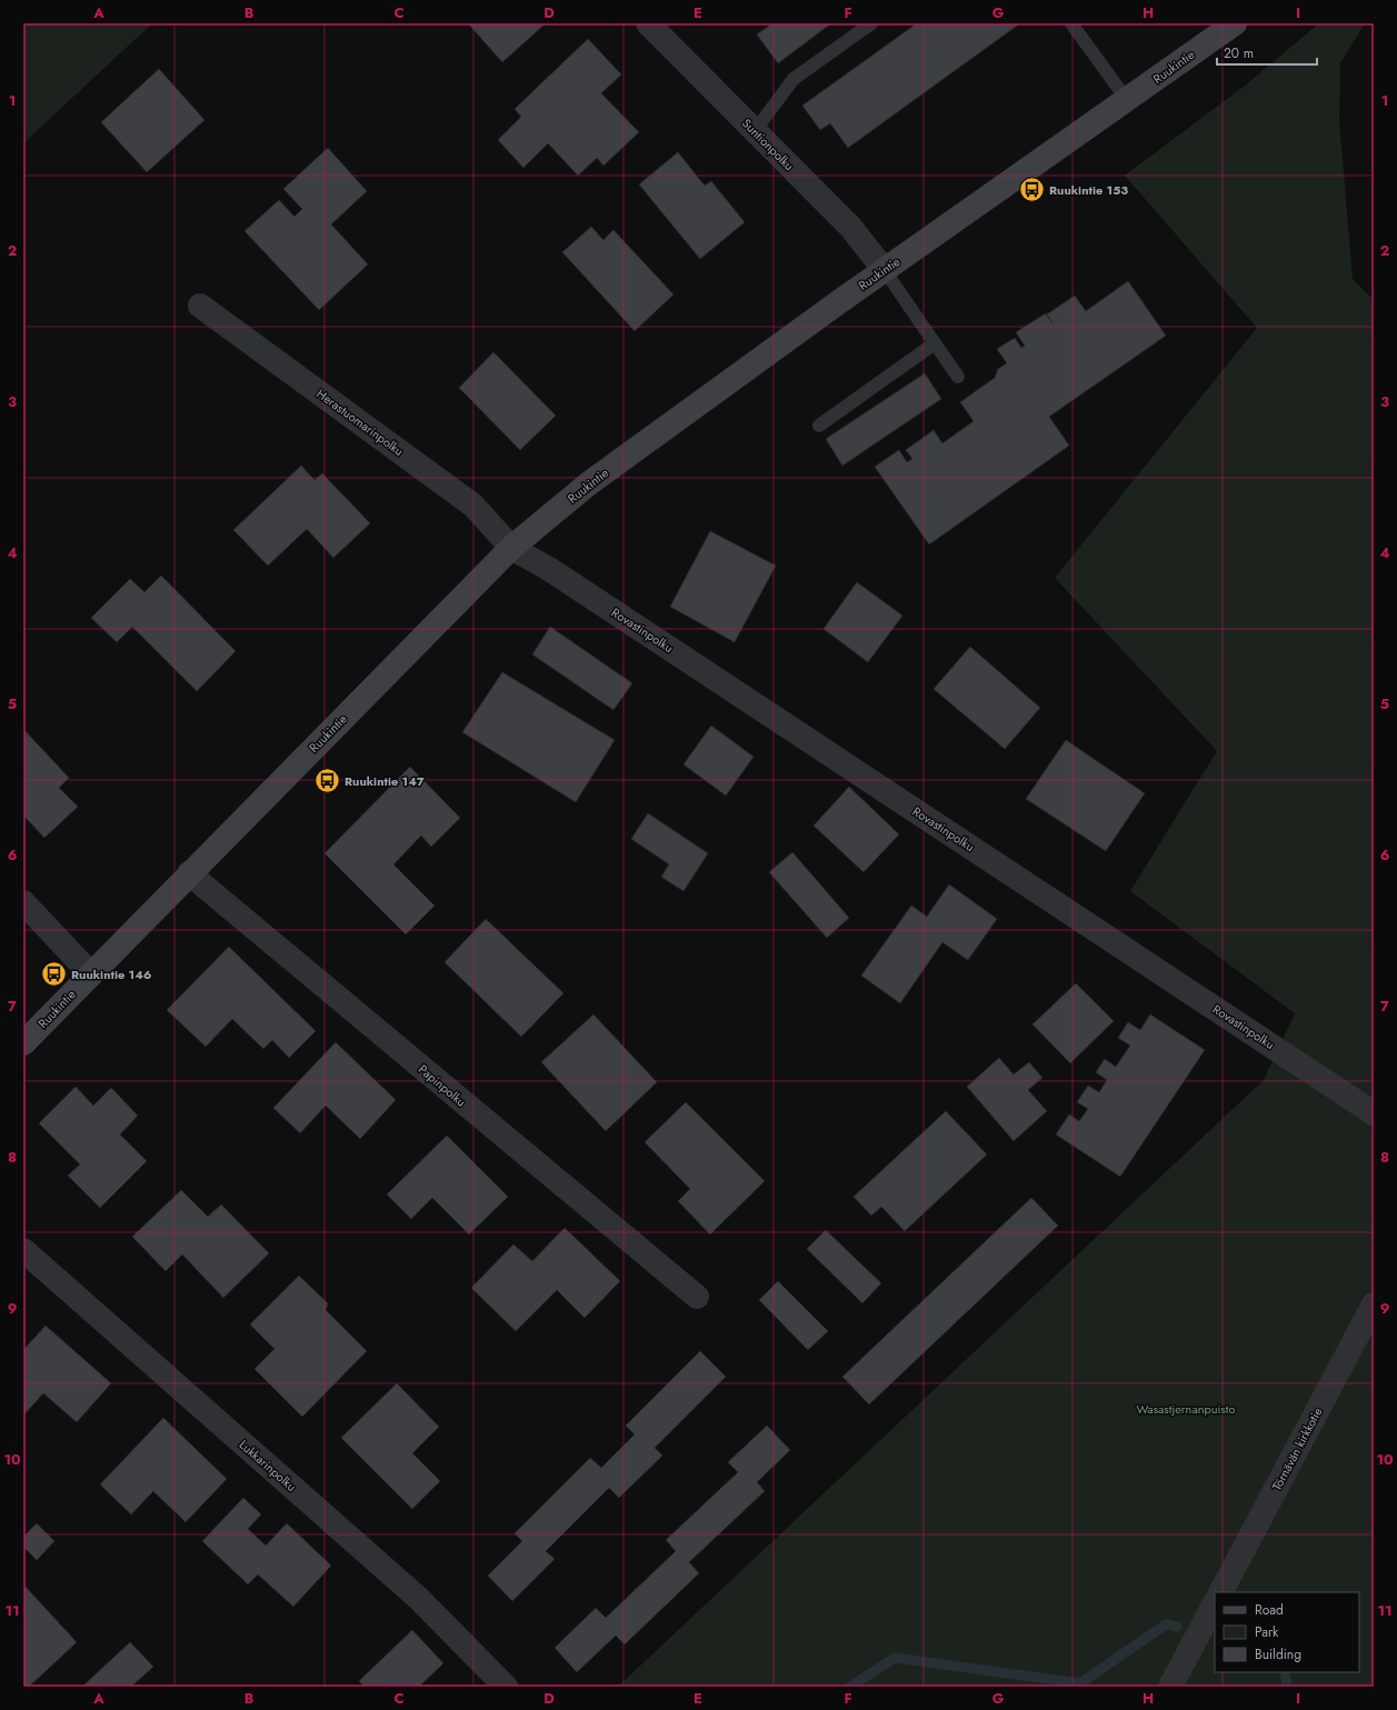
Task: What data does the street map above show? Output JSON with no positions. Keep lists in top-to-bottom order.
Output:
{
  "streets": {
    "street": [
      "Ruukintie",
      "Suntionpolku",
      "Herastuomarinpolku",
      "Rovastinpolku",
      "Papinpolku",
      "Törnävän kirkkotie",
      "Lukkarinpolku"
    ]
  },
  "crossings": [
    ["Ruukintie", "Suntionpolku"],
    ["Ruukintie", "Herastuomarinpolku"],
    ["Ruukintie", "Rovastinpolku"],
    ["Ruukintie", "Papinpolku"],
    ["Herastuomarinpolku", "Rovastinpolku"]
  ],
  "parks": ["Wasastjernanpuisto"],
  "places": {
    "bus stop": ["Ruukintie 153", "Ruukintie 147", "Ruukintie 146"]
  },
  "legend": ["Road", "Park", "Building"],
  "scale_bar": "20 m",
  "grid": {
    "columns": [
      "A",
      "B",
      "C",
      "D",
      "E",
      "F",
      "G",
      "H",
      "I"
    ],
    "rows": [
      "1",
      "2",
      "3",
      "4",
      "5",
      "6",
      "7",
      "8",
      "9",
      "10",
      "11"
    ]
  }
}
